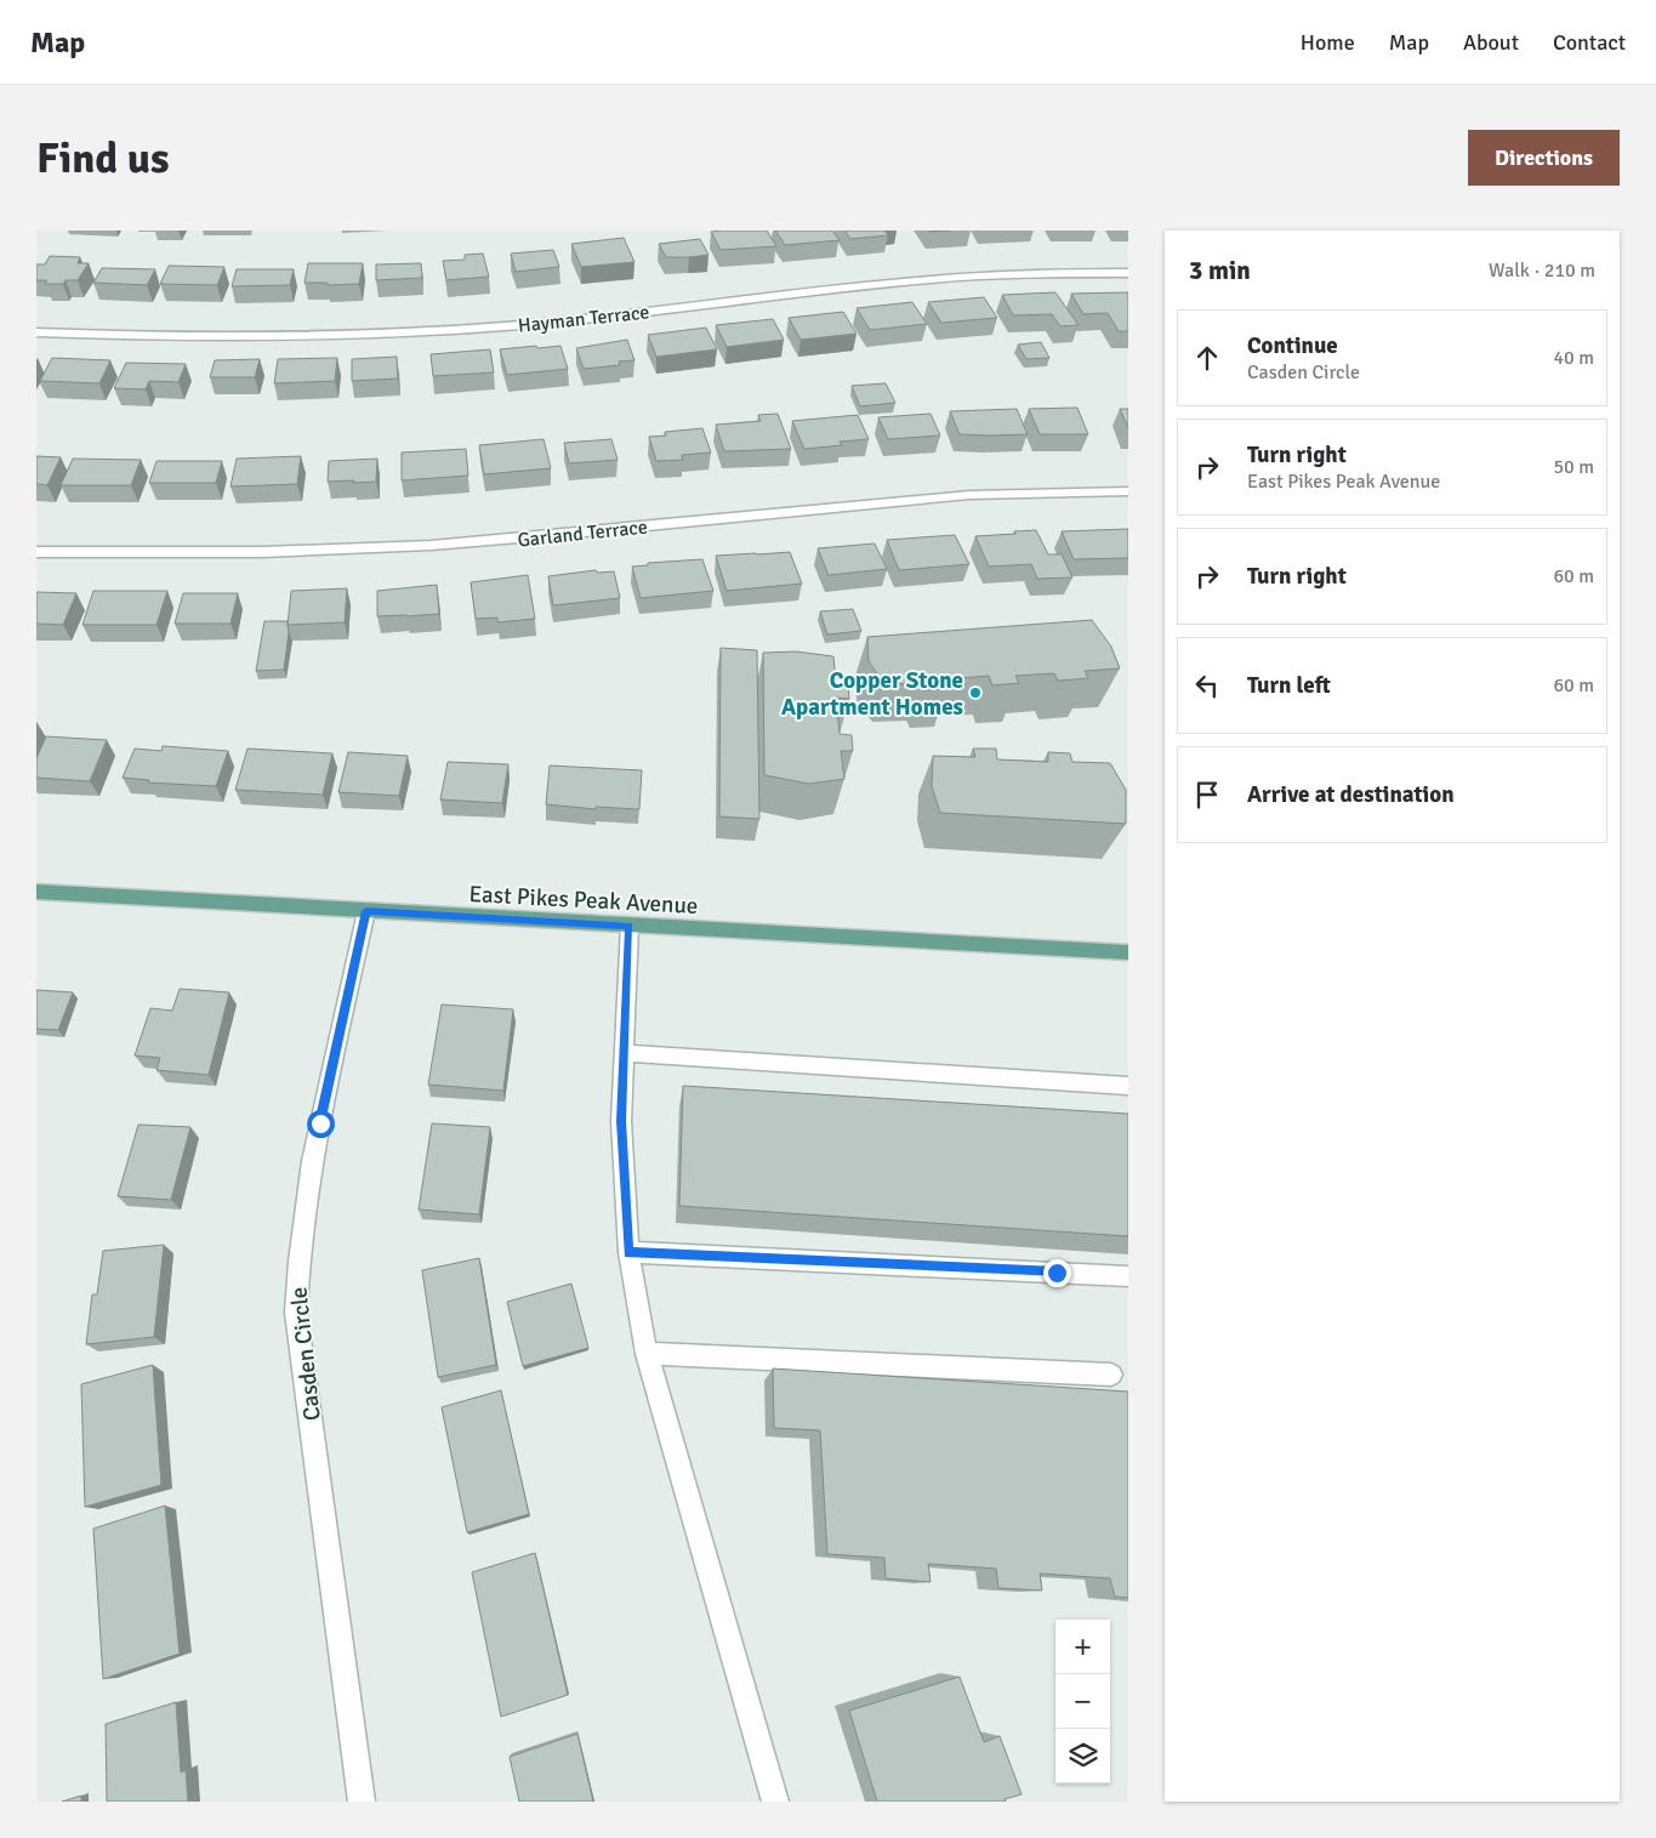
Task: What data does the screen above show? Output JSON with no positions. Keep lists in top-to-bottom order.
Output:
{
  "streets": {
    "main road": ["East Pikes Peak Avenue"],
    "street": ["Hayman Terrace", "Garland Terrace", "Casden Circle"]
  },
  "crossings": [
    ["East Pikes Peak Avenue", "Casden Circle"]
  ],
  "places": ["Copper Stone Apartment Homes"],
  "page": {
    "header": "Map",
    "nav": [
      "Home",
      "Map",
      "About",
      "Contact"
    ],
    "buttons": "Directions",
    "title": "Find us",
    "heading": ["3 min", "Walk · 210 m"],
    "list": [
      ["Continue", "Casden Circle", "40 m"],
      ["Turn right", "East Pikes Peak Avenue", "50 m"],
      ["Turn right", "60 m"],
      ["Turn left", "60 m"],
      "Arrive at destination"
    ],
    "map_buttons": ["+", "−"]
  }
}
